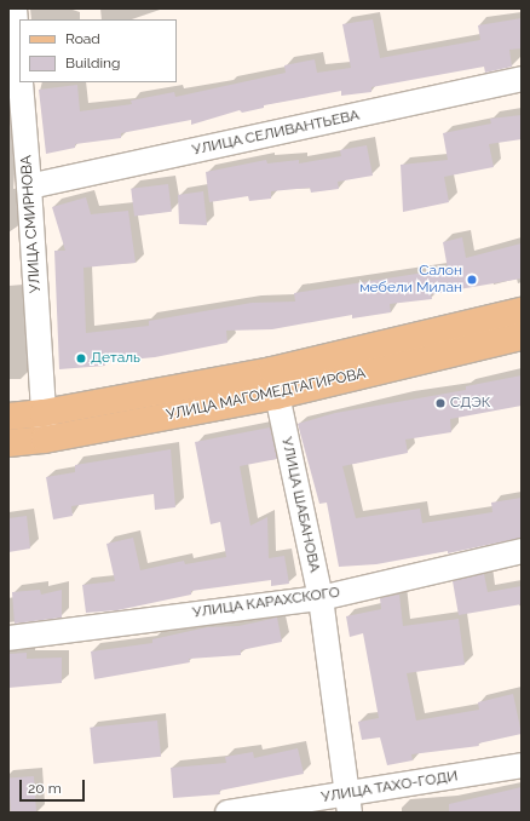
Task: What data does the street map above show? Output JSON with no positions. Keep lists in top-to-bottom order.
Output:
{
  "streets": {
    "main road": ["УЛИЦА МАГОМЕДТАГИРОВА"],
    "street": [
      "УЛИЦА СЕЛИВАНТЬЕВА",
      "УЛИЦА СМИРНОВА",
      "УЛИЦА ШАБАНОВА",
      "УЛИЦА КАРАХСКОГО",
      "УЛИЦА ТАХО-ГОДИ"
    ]
  },
  "crossings": [
    ["УЛИЦА СЕЛИВАНТЬЕВА", "УЛИЦА СМИРНОВА"],
    ["УЛИЦА СМИРНОВА", "УЛИЦА МАГОМЕДТАГИРОВА"],
    ["УЛИЦА МАГОМЕДТАГИРОВА", "УЛИЦА ШАБАНОВА"],
    ["УЛИЦА ШАБАНОВА", "УЛИЦА КАРАХСКОГО"],
    ["УЛИЦА ШАБАНОВА", "УЛИЦА ТАХО-ГОДИ"]
  ],
  "places": ["Салон мебели Милан", "Деталь", "СДЭК"],
  "legend": ["Road", "Building"],
  "scale_bar": "20 m"
}
